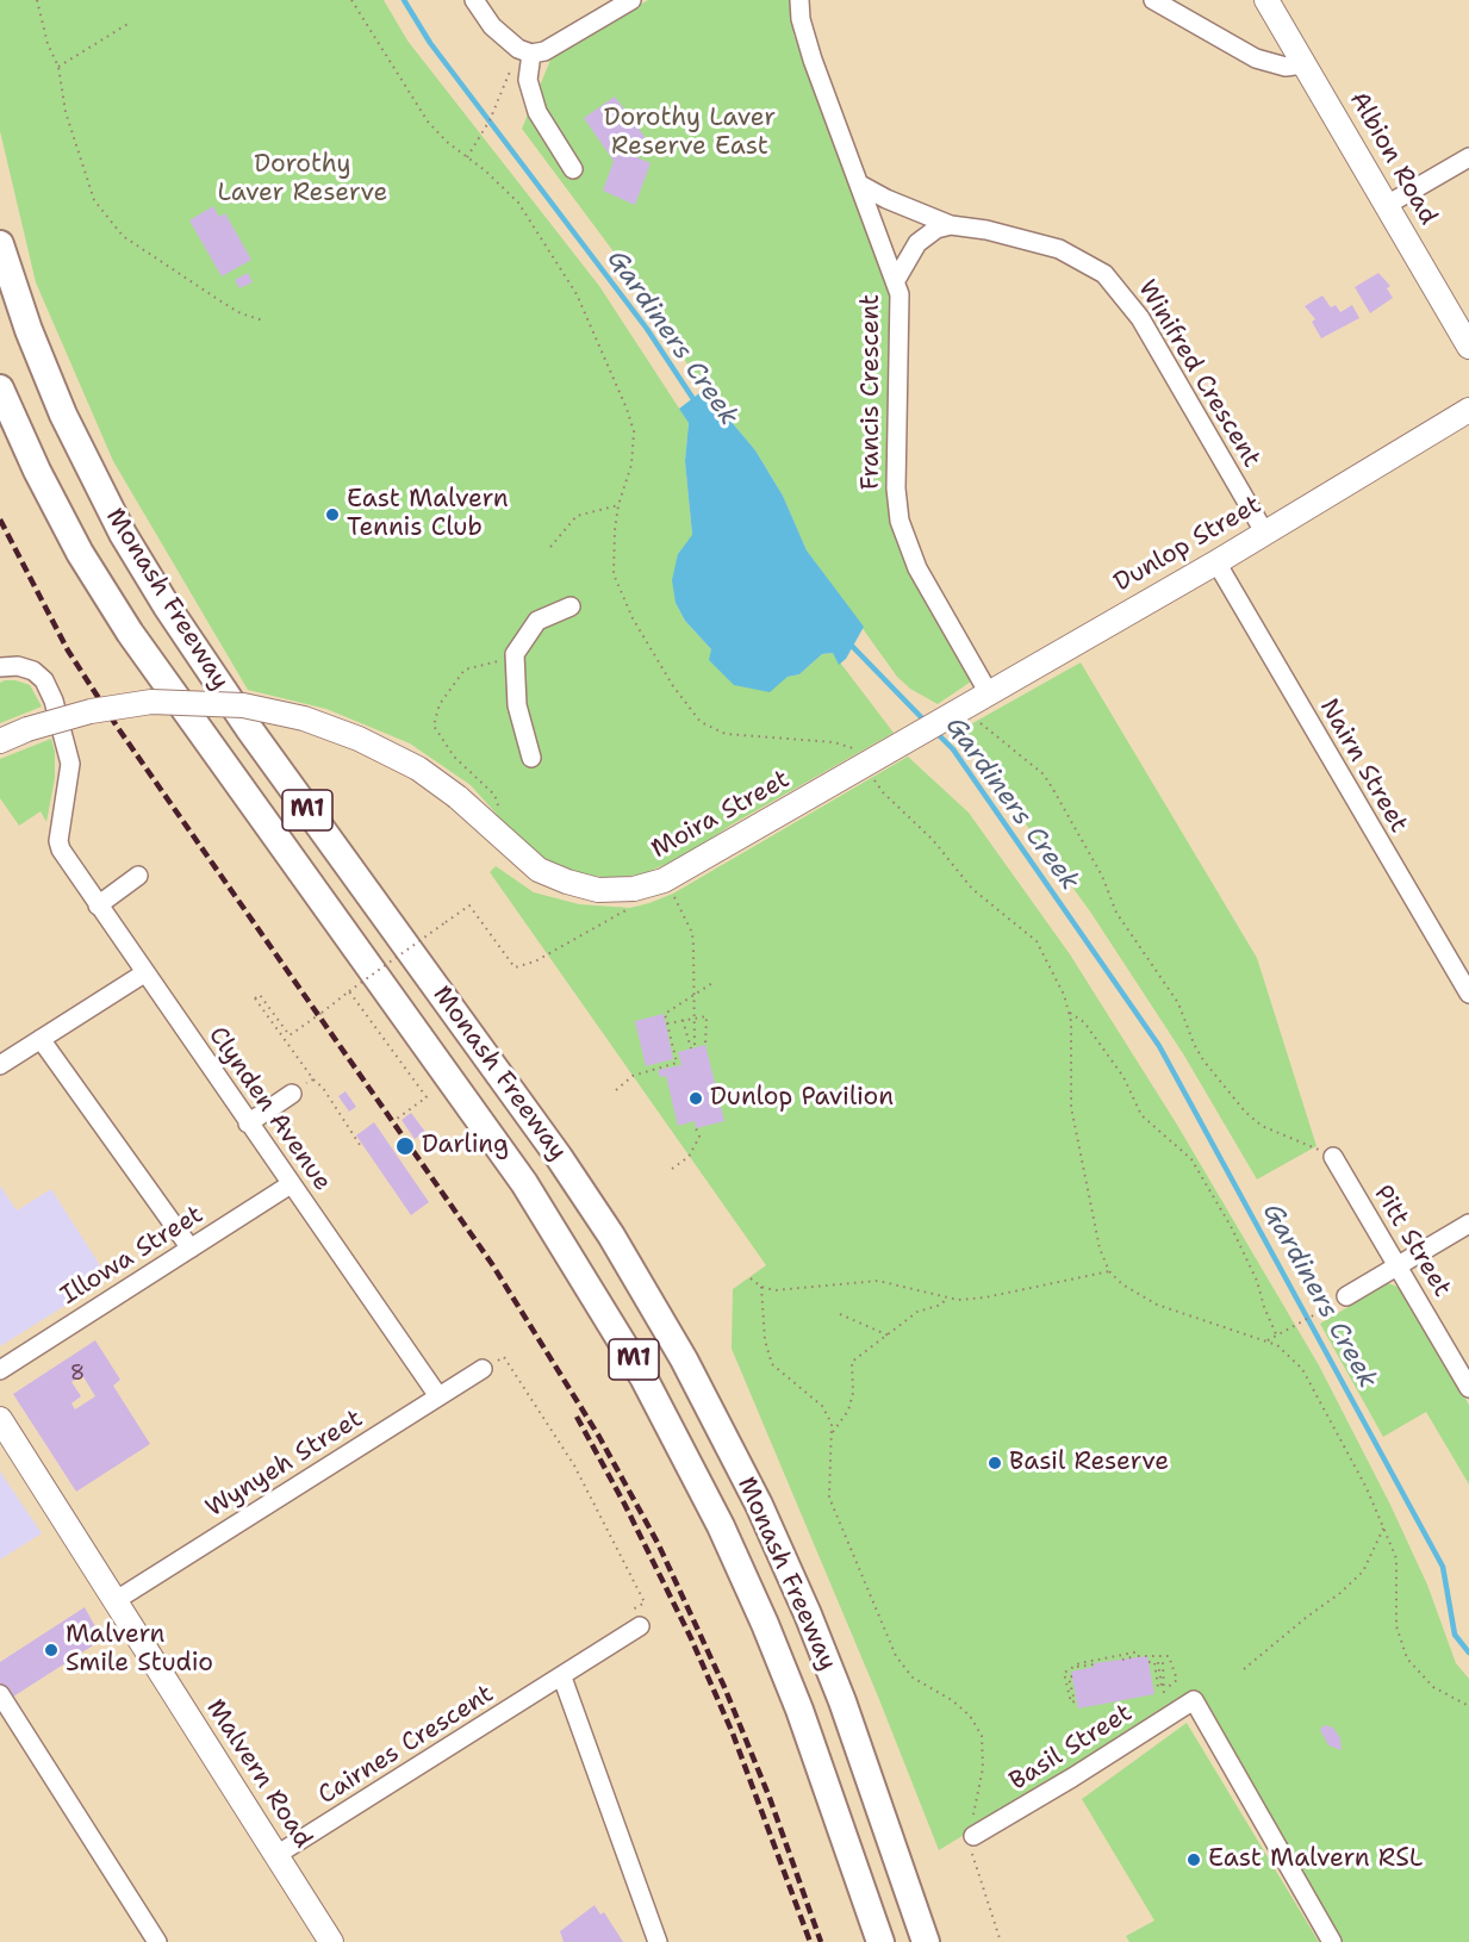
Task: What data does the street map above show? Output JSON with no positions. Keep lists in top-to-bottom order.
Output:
{
  "streets": {
    "highway": ["Monash Freeway", "M1"],
    "main road": [
      "Albion Road",
      "Dunlop Street",
      "Moira Street",
      "Malvern Road"
    ],
    "street": [
      "Winifred Crescent",
      "Francis Crescent",
      "Nairn Street",
      "Clynden Avenue",
      "Pitt Street",
      "Illowa Street",
      "Wynyeh Street",
      "Cairnes Crescent",
      "Basil Street"
    ]
  },
  "crossings": [
    ["Winifred Crescent", "Francis Crescent"],
    ["Winifred Crescent", "Dunlop Street"],
    ["Francis Crescent", "Dunlop Street"],
    ["Dunlop Street", "Nairn Street"],
    ["Dunlop Street", "Moira Street"],
    ["Clynden Avenue", "Illowa Street"],
    ["Clynden Avenue", "Wynyeh Street"],
    ["Wynyeh Street", "Malvern Road"],
    ["Cairnes Crescent", "Malvern Road"]
  ],
  "water": ["Gardiners Creek"],
  "parks": ["Dorothy Laver Reserve East", "Dorothy Laver Reserve"],
  "places": [
    "East Malvern Tennis Club",
    "Dunlop Pavilion",
    "Darling",
    "Basil Reserve",
    "Malvern Smile Studio",
    "East Malvern RSL"
  ],
  "house_numbers": ["8"]
}
